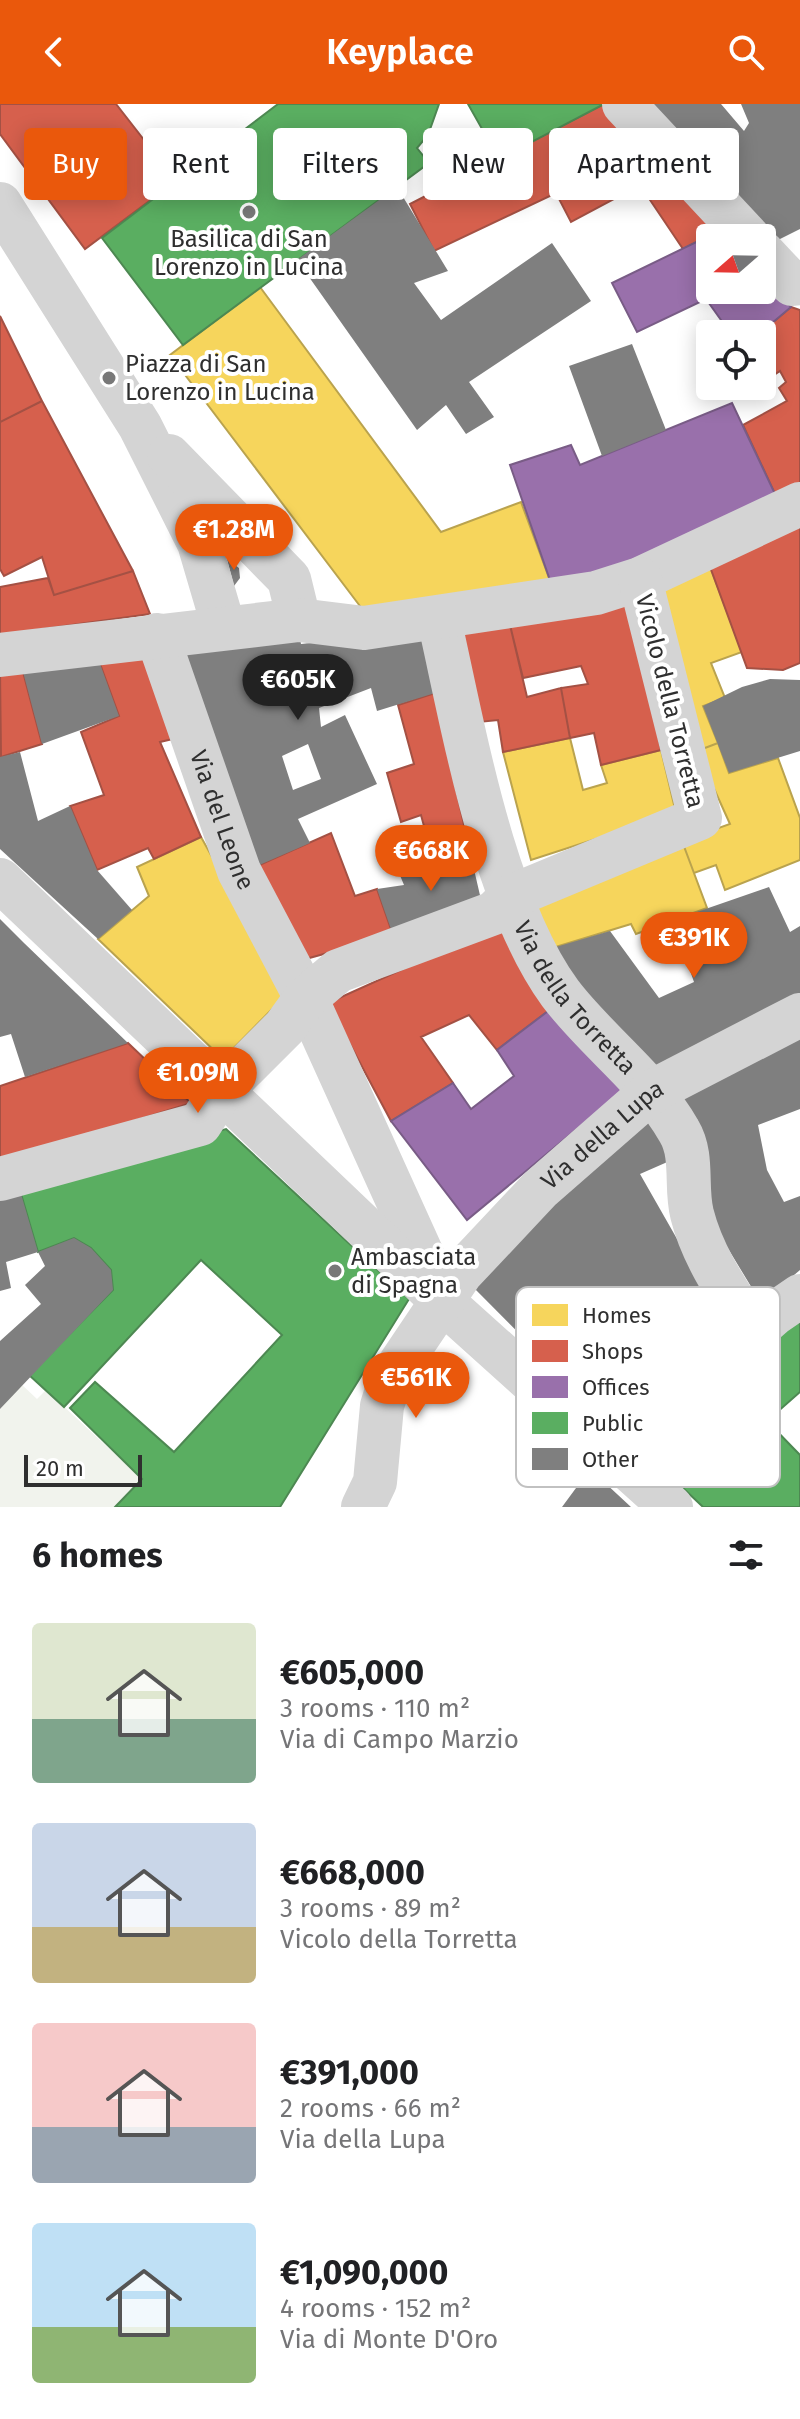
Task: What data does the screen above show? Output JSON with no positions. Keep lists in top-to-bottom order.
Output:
{
  "streets": {
    "street": [
      "Vicolo della Torretta",
      "Via del Leone",
      "Via della Torretta",
      "Via della Lupa"
    ]
  },
  "crossings": [
    ["Vicolo della Torretta", "Via del Leone"],
    ["Vicolo della Torretta", "Via della Torretta"],
    ["Via del Leone", "Via della Lupa"],
    ["Via della Torretta", "Via della Lupa"]
  ],
  "places": ["Basilica di San Lorenzo in Lucina", "Piazza di San Lorenzo in Lucina", "Ambasciata di Spagna"],
  "legend": [
    "Homes",
    "Shops",
    "Offices",
    "Public",
    "Other"
  ],
  "scale_bar": "20 m",
  "north": "left",
  "page": {
    "header": "Keyplace",
    "chip": [
      "Buy",
      "Rent",
      "Filters",
      "New",
      "Apartment"
    ],
    "price": [
      "€1.28M",
      "€605K",
      "€668K",
      "€391K",
      "€1.09M",
      "€561K"
    ],
    "scale": "20 m",
    "heading": "6 homes",
    "list": [
      {
        "name": "€605,000",
        "note": "3 rooms · 110 m² · Via di Campo Marzio"
      },
      {
        "name": "€668,000",
        "note": "3 rooms · 89 m² · Vicolo della Torretta"
      },
      {
        "name": "€391,000",
        "note": "2 rooms · 66 m² · Via della Lupa"
      },
      {
        "name": "€1,090,000",
        "note": "4 rooms · 152 m² · Via di Monte D'Oro"
      }
    ]
  }
}
